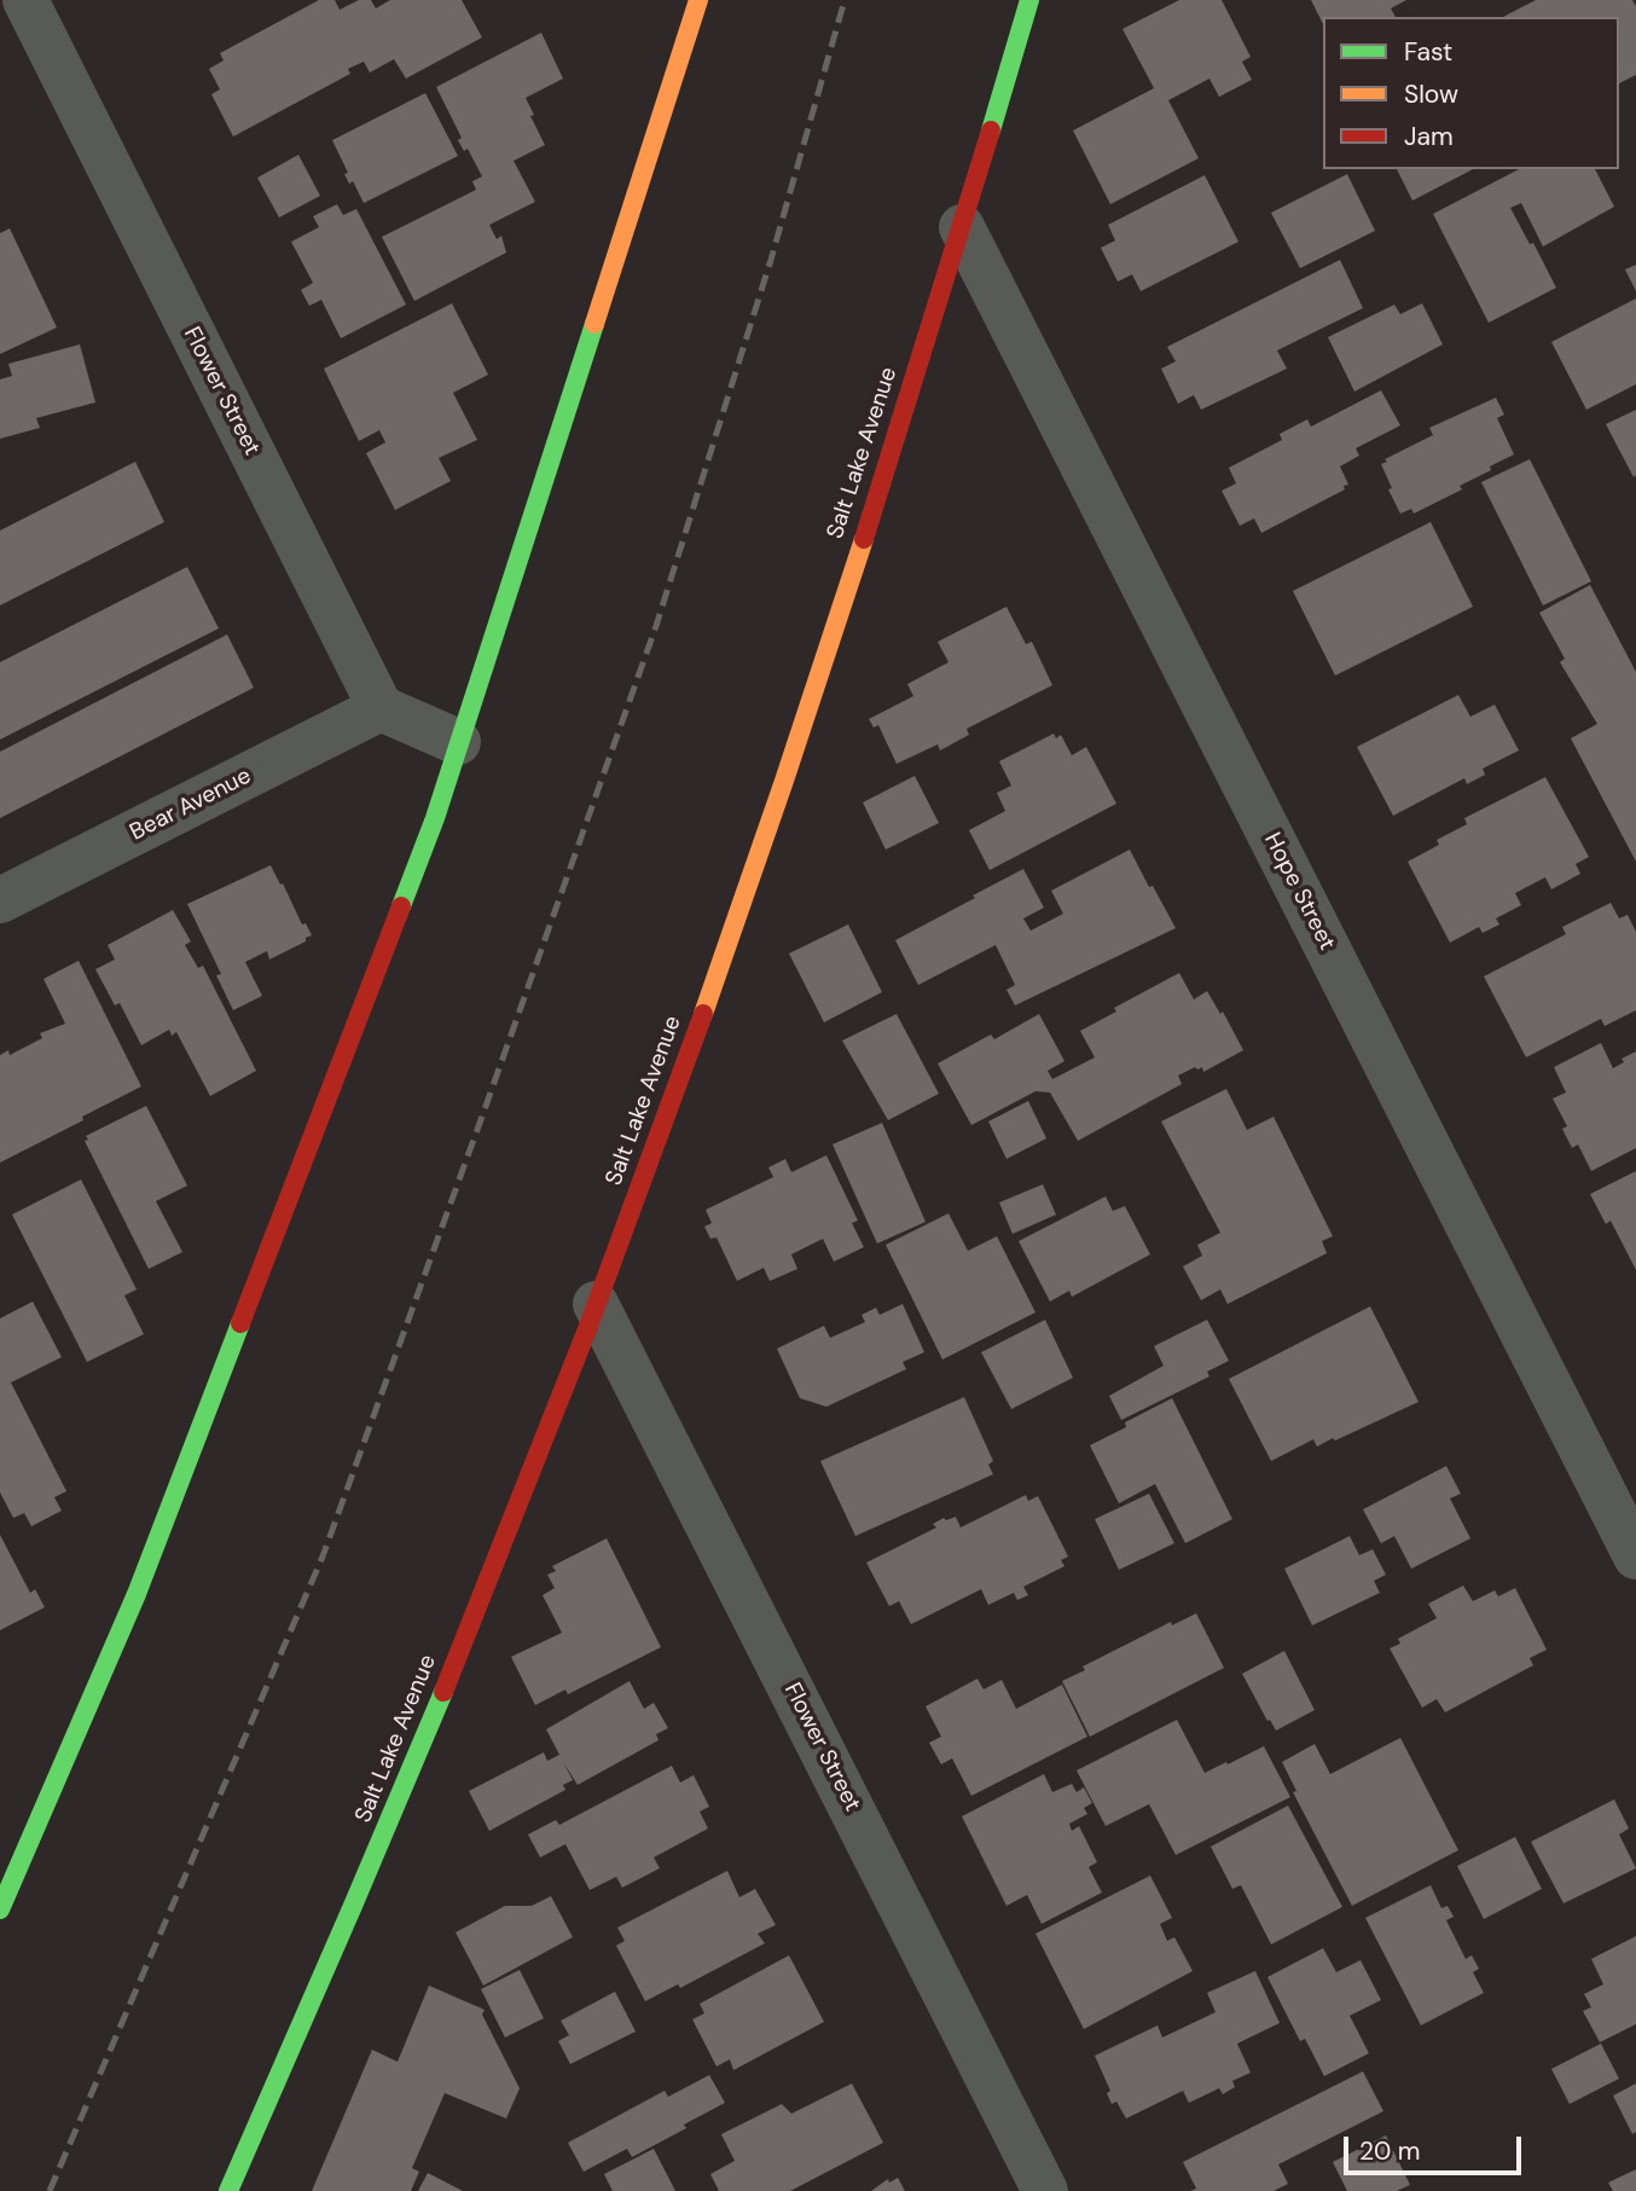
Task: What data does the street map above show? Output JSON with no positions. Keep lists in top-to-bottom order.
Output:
{
  "streets": {
    "street": [
      "Flower Street",
      "Salt Lake Avenue",
      "Bear Avenue",
      "Hope Street"
    ]
  },
  "crossings": [
    ["Flower Street", "Salt Lake Avenue"],
    ["Flower Street", "Bear Avenue"],
    ["Salt Lake Avenue", "Hope Street"]
  ],
  "legend": ["Fast", "Slow", "Jam"],
  "scale_bar": "20 m"
}
